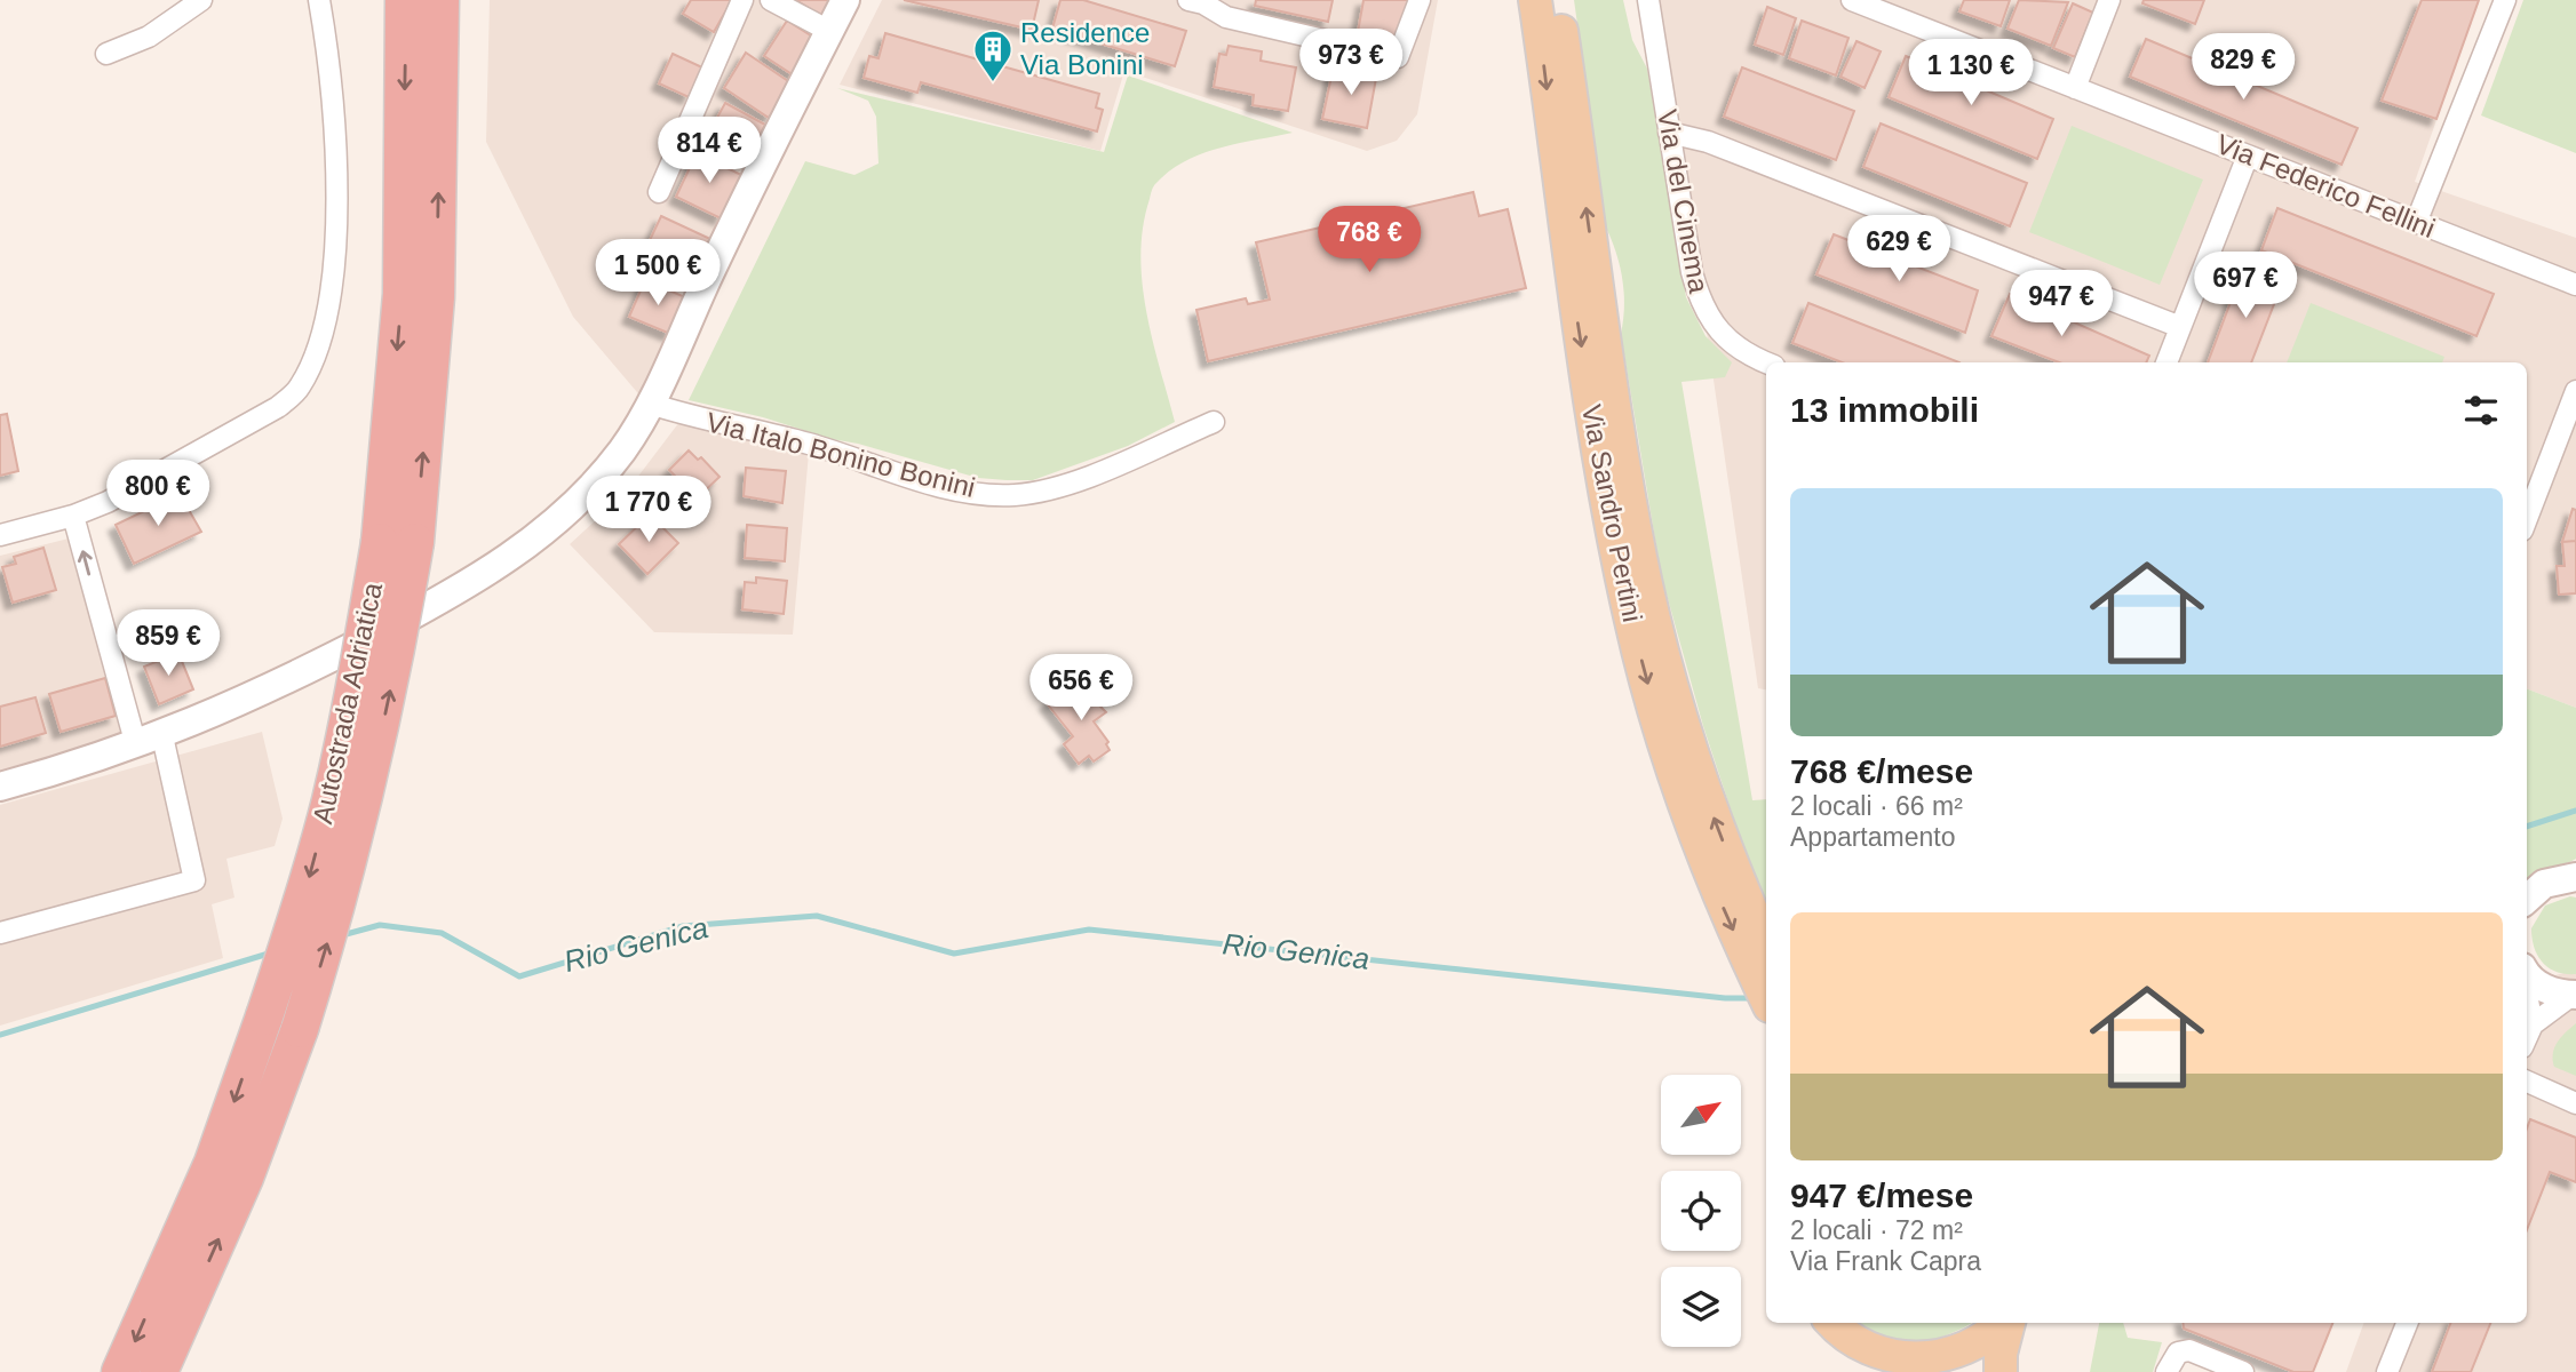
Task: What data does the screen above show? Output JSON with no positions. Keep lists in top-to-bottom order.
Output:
{
  "streets": {
    "highway": ["Autostrada Adriatica"],
    "main road": ["Via Sandro Pertini"],
    "street": ["Via Federico Fellini", "Via del Cinema", "Via Italo Bonino Bonini"]
  },
  "water": ["Rio Genica"],
  "places": {
    "building": ["Residence Via Bonini"]
  },
  "north": "top right",
  "page": {
    "price": [
      "973 €",
      "829 €",
      "1 130 €",
      "814 €",
      "768 €",
      "629 €",
      "1 500 €",
      "697 €",
      "947 €",
      "800 €",
      "1 770 €",
      "859 €",
      "656 €"
    ],
    "heading": "13 immobili",
    "list": [
      {
        "name": "768 €/mese",
        "note": "2 locali · 66 m² · Appartamento"
      },
      {
        "name": "947 €/mese",
        "note": "2 locali · 72 m² · Via Frank Capra"
      }
    ]
  }
}
